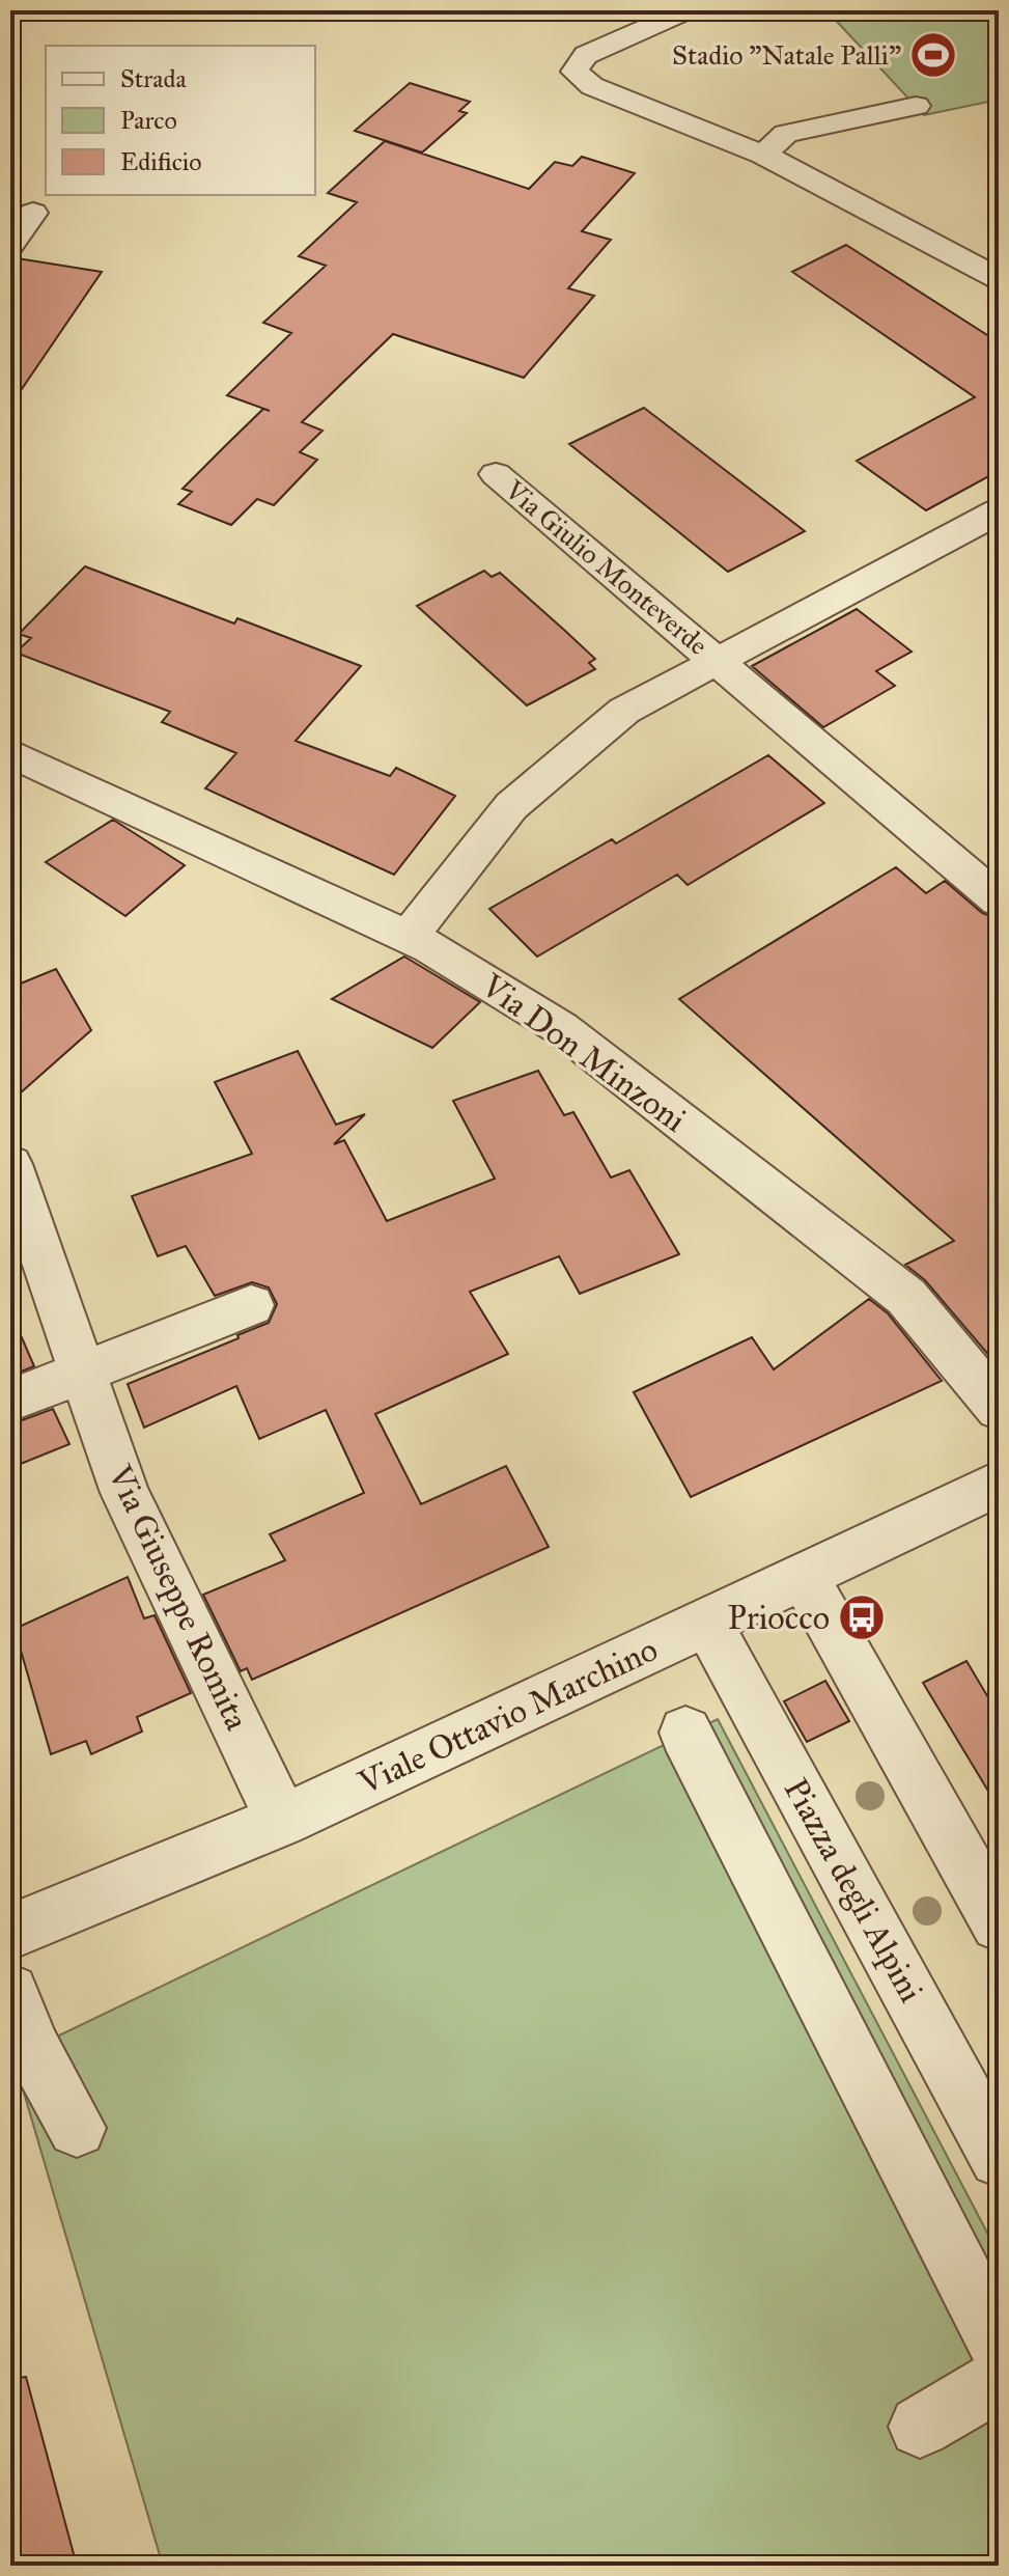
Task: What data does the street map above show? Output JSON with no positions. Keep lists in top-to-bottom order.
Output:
{
  "streets": {
    "street": [
      "Via Giulio Monteverde",
      "Via Don Minzoni",
      "Via Giuseppe Romita",
      "Viale Ottavio Marchino",
      "Piazza degli Alpini"
    ]
  },
  "crossings": [
    ["Via Giulio Monteverde", "Via Don Minzoni"],
    ["Via Giuseppe Romita", "Viale Ottavio Marchino"],
    ["Viale Ottavio Marchino", "Piazza degli Alpini"]
  ],
  "places": {
    "sports": ["Stadio \"Natale Palli\""],
    "bus stop": ["Priocco"]
  },
  "legend": ["Strada", "Parco", "Edificio"]
}
